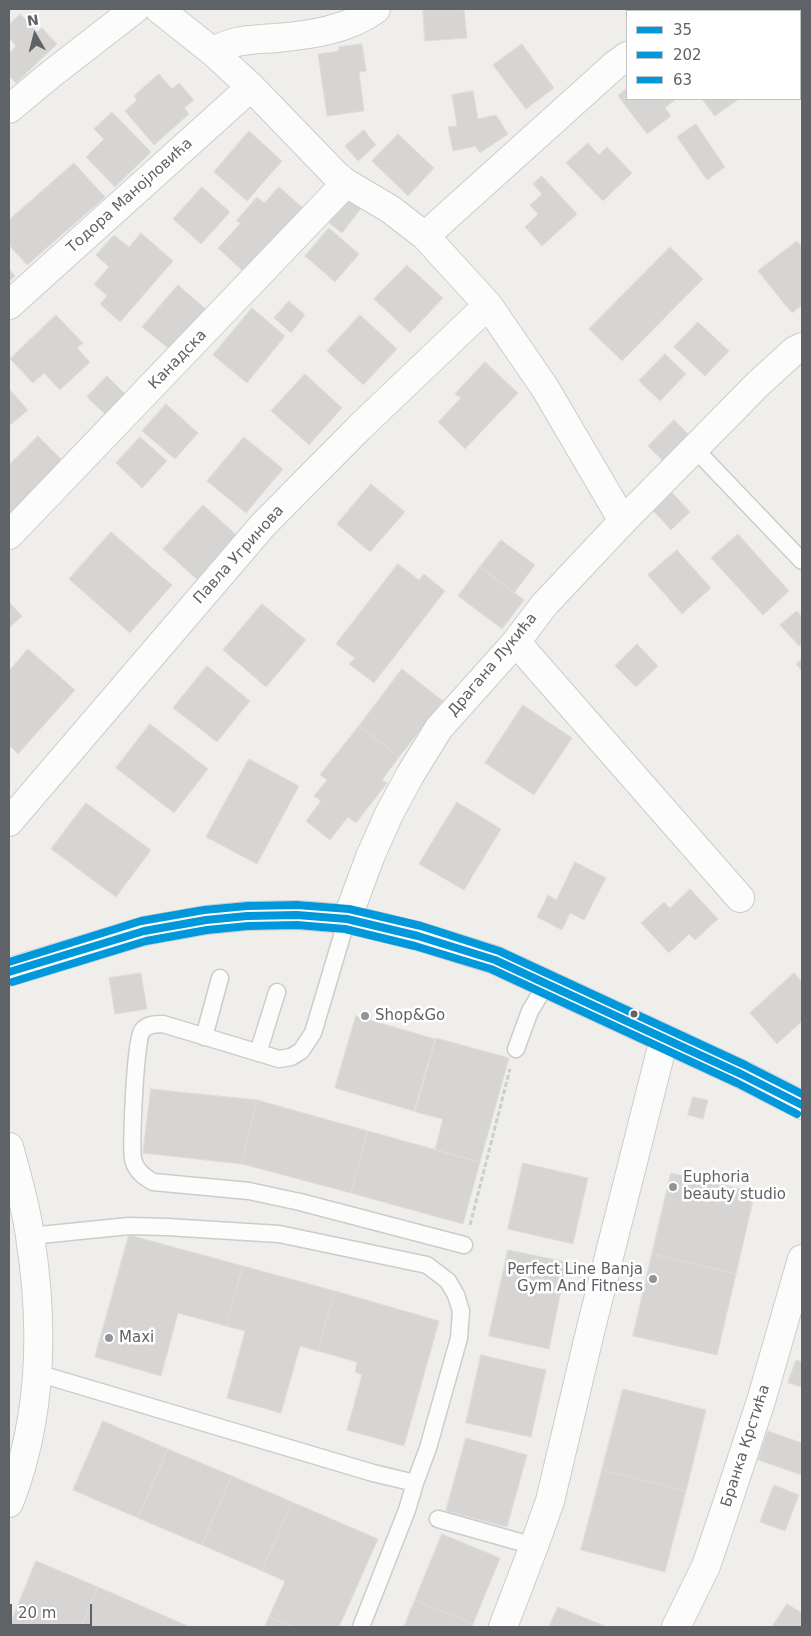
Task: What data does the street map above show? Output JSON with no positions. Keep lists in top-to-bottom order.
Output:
{
  "streets": {
    "street": [
      "Тодора Манојловића",
      "Канадска",
      "Павла Угринова",
      "Драгана Лукића",
      "Бранка Крстића"
    ]
  },
  "places": [
    "Shop&Go",
    "Euphoria beauty studio",
    "Perfect Line Banja Gym And Fitness",
    "Maxi"
  ],
  "lines": ["transit line 63", "transit line 35", "transit line 202"],
  "legend": ["35", "202", "63"],
  "scale_bar": "20 m",
  "north": "top"
}
